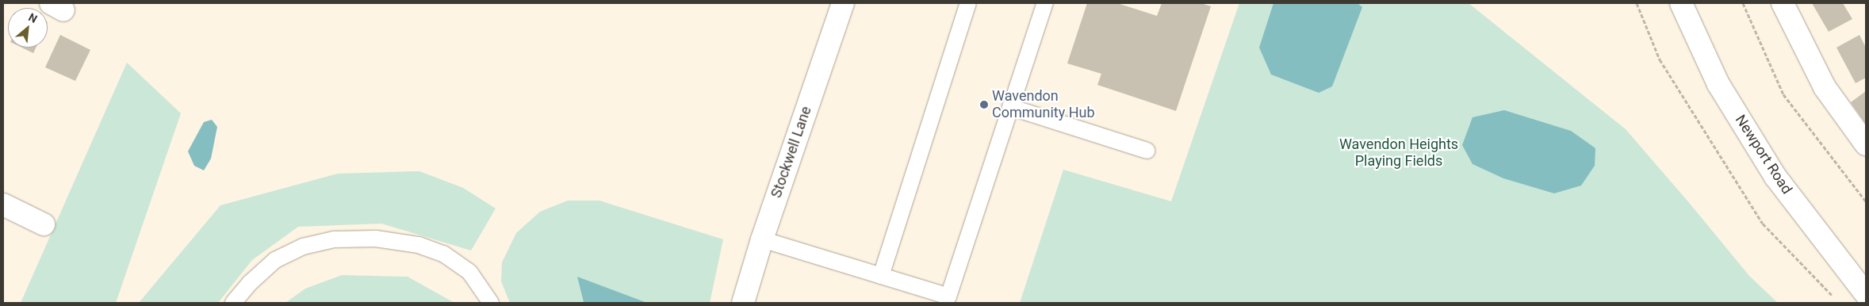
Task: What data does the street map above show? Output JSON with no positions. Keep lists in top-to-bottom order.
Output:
{
  "streets": {
    "street": ["Stockwell Lane", "Newport Road"]
  },
  "parks": ["Wavendon Heights Playing Fields"],
  "places": ["Wavendon Community Hub"],
  "north": "top right"
}
